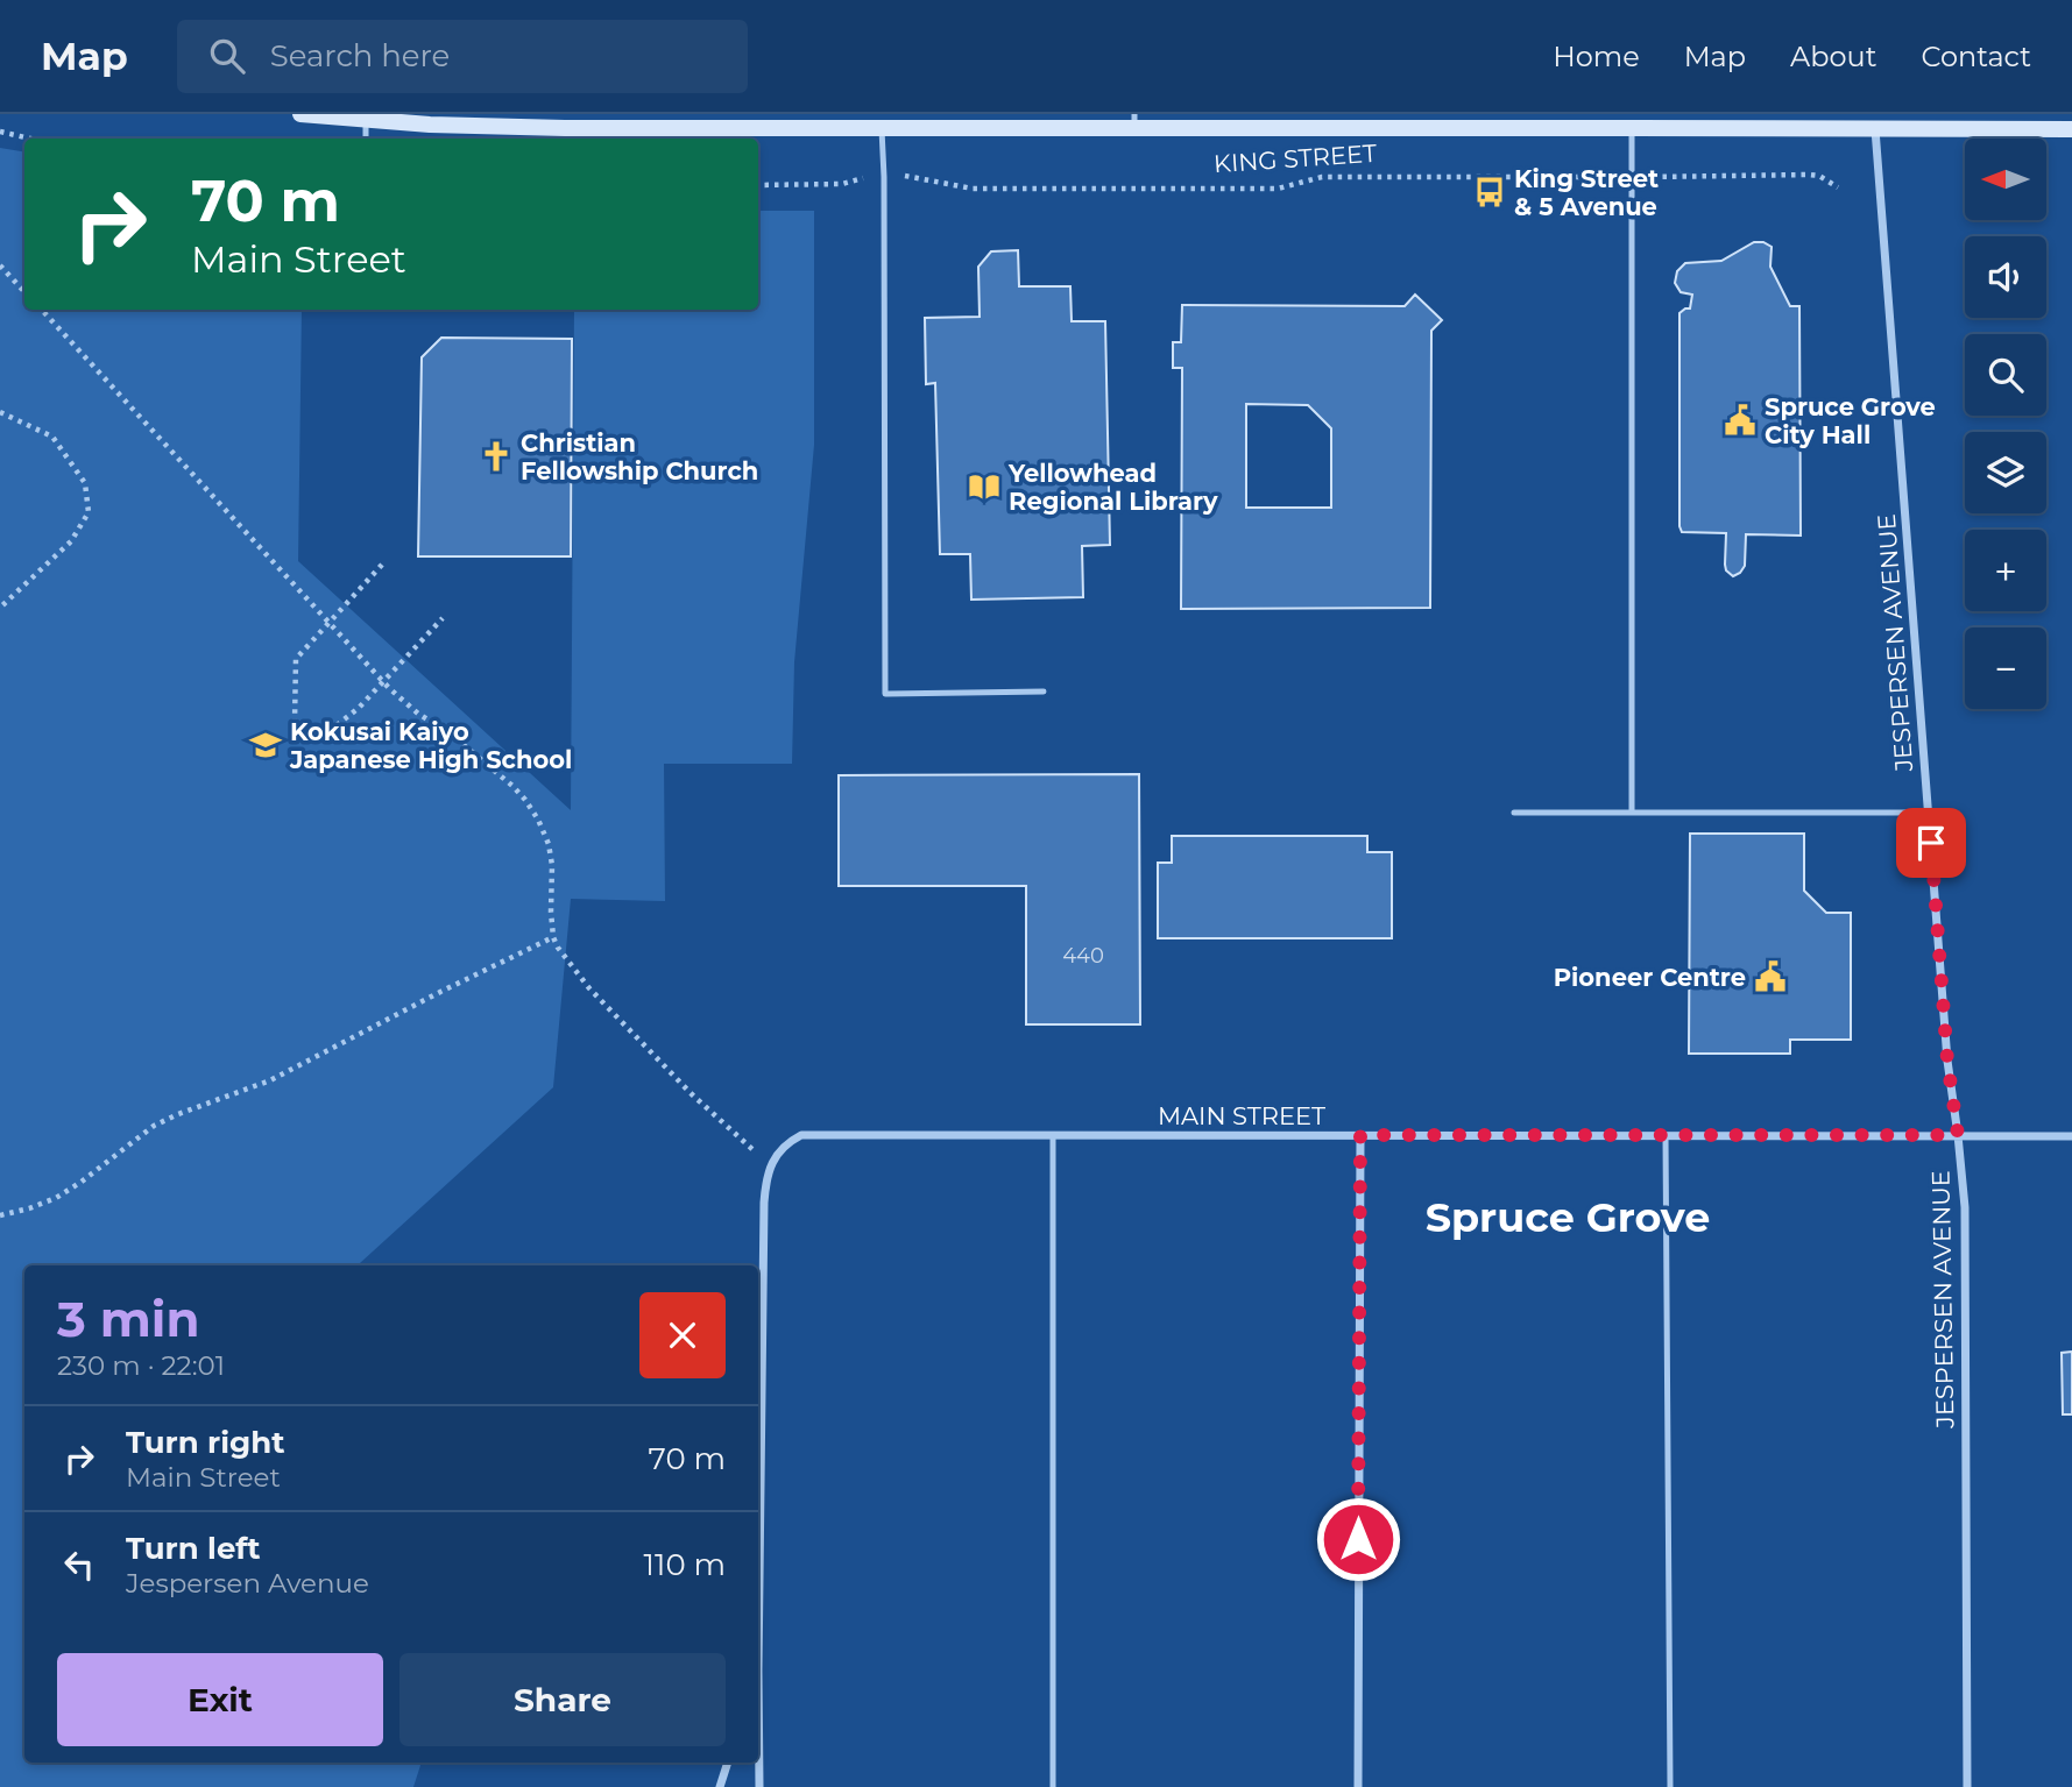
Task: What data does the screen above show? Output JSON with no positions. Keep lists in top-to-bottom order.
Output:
{
  "streets": {
    "street": ["KING STREET", "JESPERSEN AVENUE", "MAIN STREET"]
  },
  "crossings": [
    ["KING STREET", "JESPERSEN AVENUE"],
    ["JESPERSEN AVENUE", "MAIN STREET"]
  ],
  "districts": ["Spruce Grove"],
  "places": {
    "bus stop": ["King Street & 5 Avenue"],
    "public building": ["Spruce Grove City Hall", "Pioneer Centre"],
    "church": ["Christian Fellowship Church"],
    "library": ["Yellowhead Regional Library"],
    "school or university": ["Kokusai Kaiyo Japanese High School"]
  },
  "house_numbers": ["440"],
  "north": "left",
  "page": {
    "header": "Map",
    "search": "Search here",
    "nav": [
      "Home",
      "Map",
      "About",
      "Contact"
    ],
    "map_buttons": ["+", "−"],
    "turn": ["70 m", "Main Street"],
    "heading": ["3 min", "230 m · 22:01"],
    "list": [
      {
        "name": "Turn right",
        "note": "Main Street",
        "value": "70 m"
      },
      {
        "name": "Turn left",
        "note": "Jespersen Avenue",
        "value": "110 m"
      }
    ],
    "buttons": ["Exit", "Share"]
  }
}
